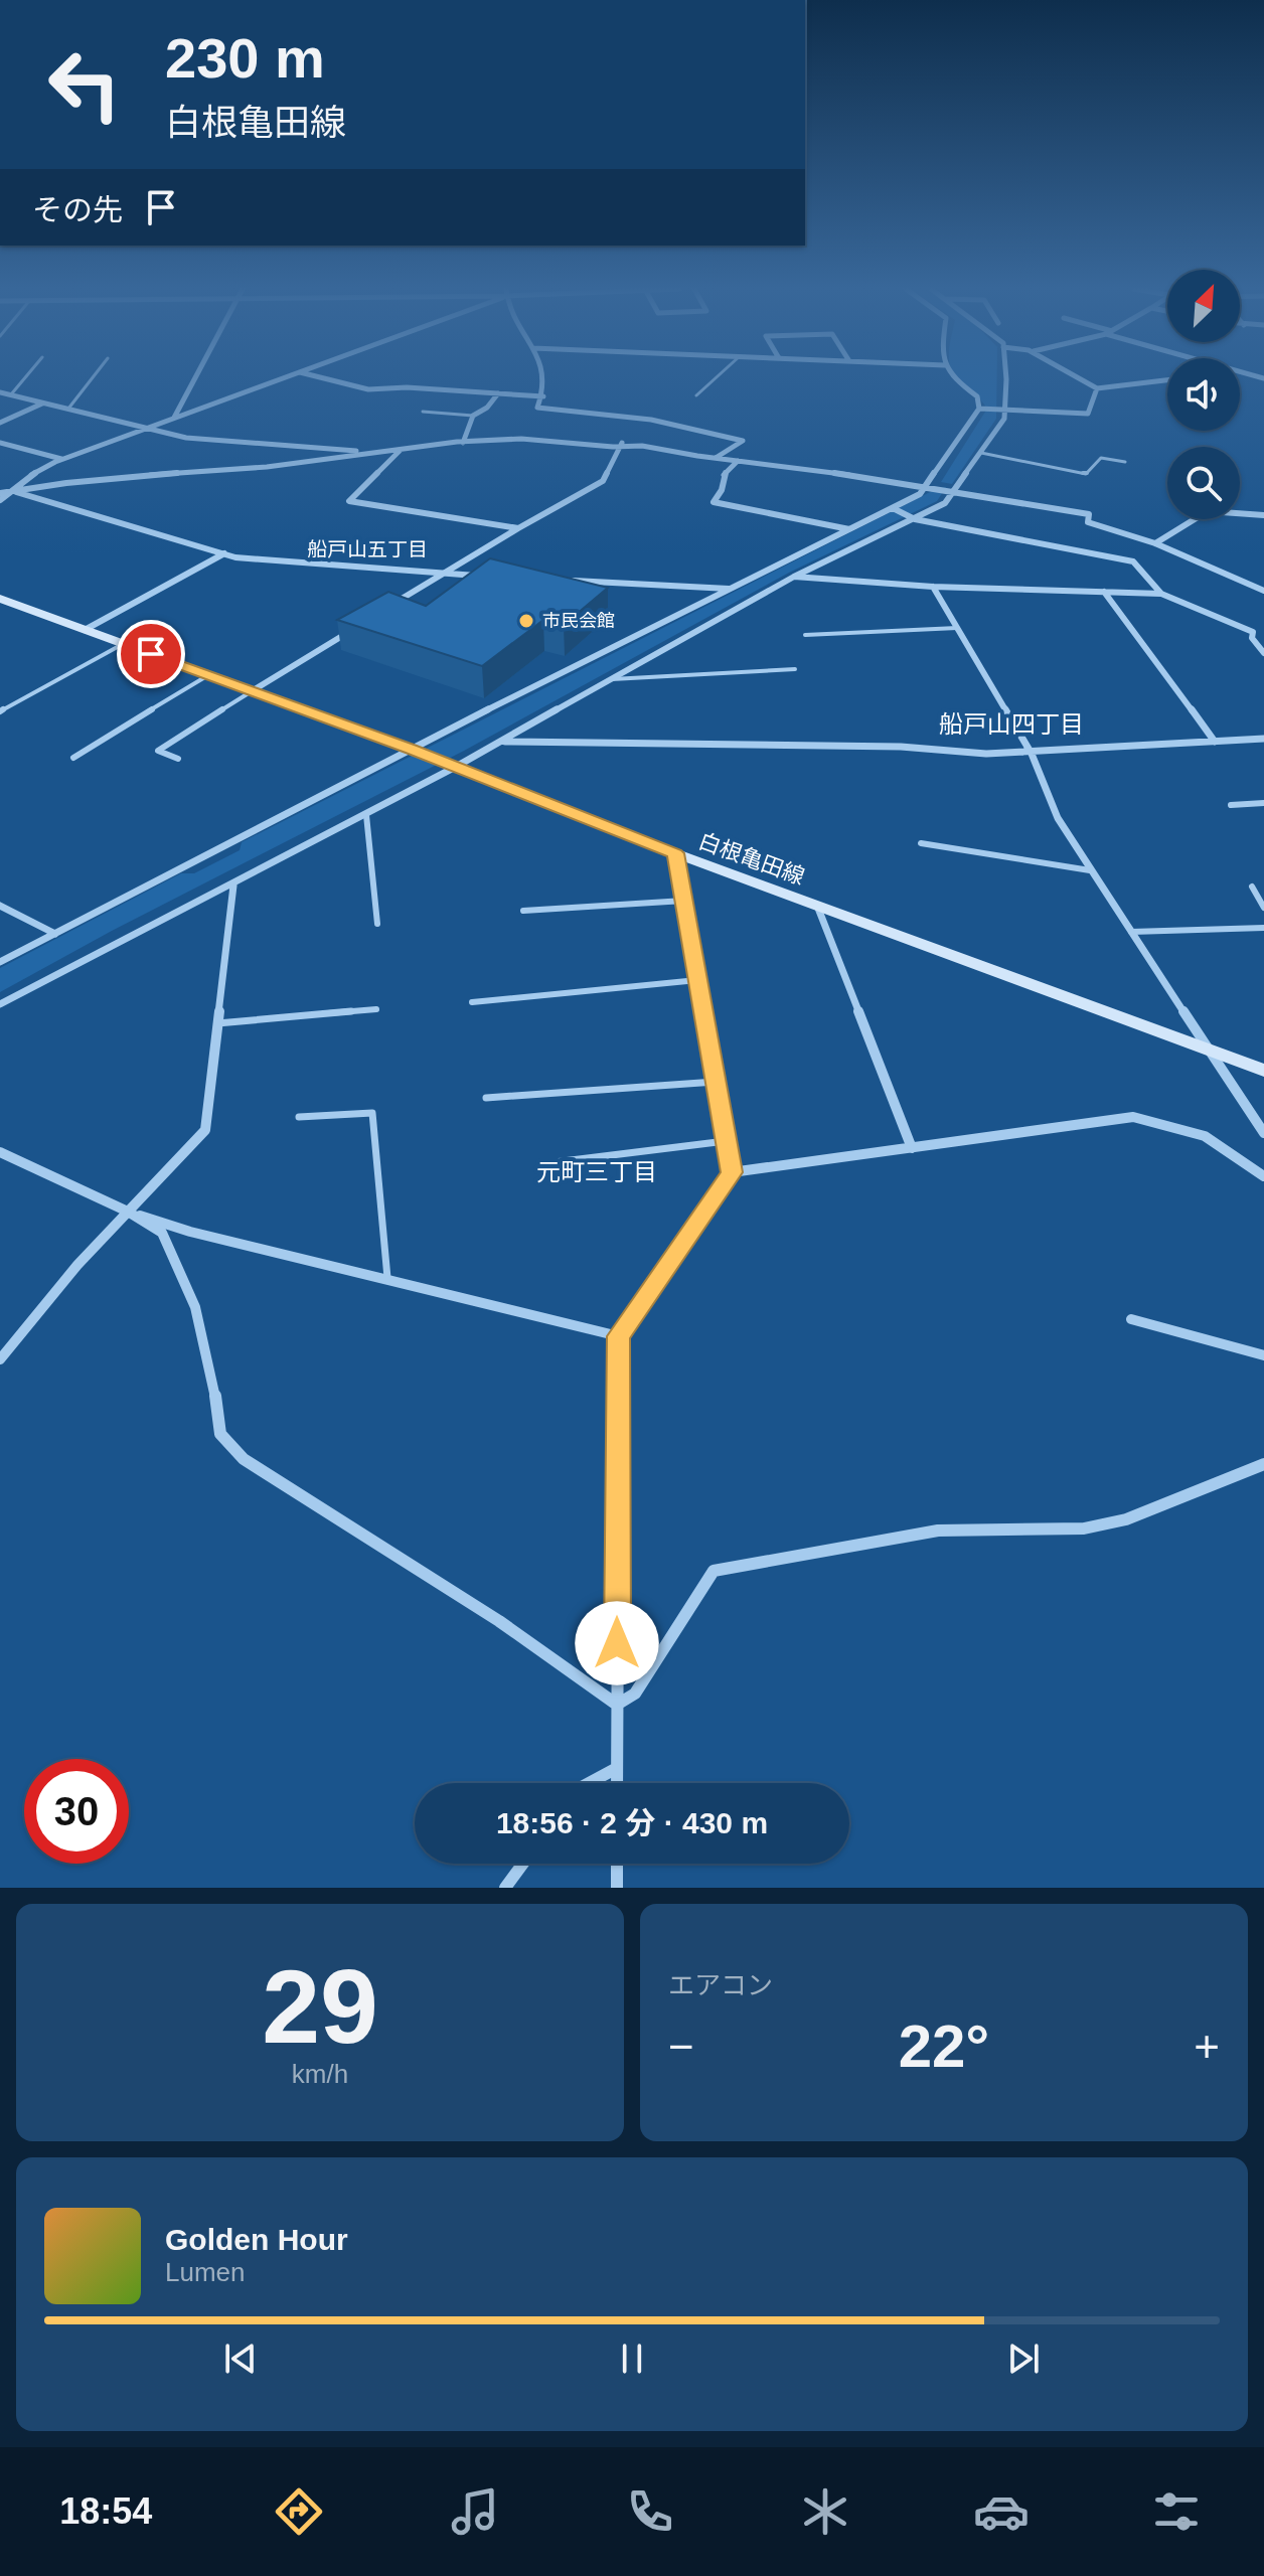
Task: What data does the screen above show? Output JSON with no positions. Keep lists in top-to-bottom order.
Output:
{
  "streets": {
    "main road": ["白根亀田線"]
  },
  "districts": ["船戸山五丁目", "船戸山四丁目", "元町三丁目"],
  "places": ["市民会館"],
  "north": "top right",
  "page": {
    "turn": ["230 m", "白根亀田線"],
    "then": "その先",
    "limit": "30",
    "trip": "18:56 · 2 分 · 430 m",
    "tile": [
      ["29", "km/h"],
      "エアコン"
    ],
    "heat": ["−", "22°", "+"],
    "song": ["Golden Hour", "Lumen"],
    "tabs": "18:54"
  }
}
